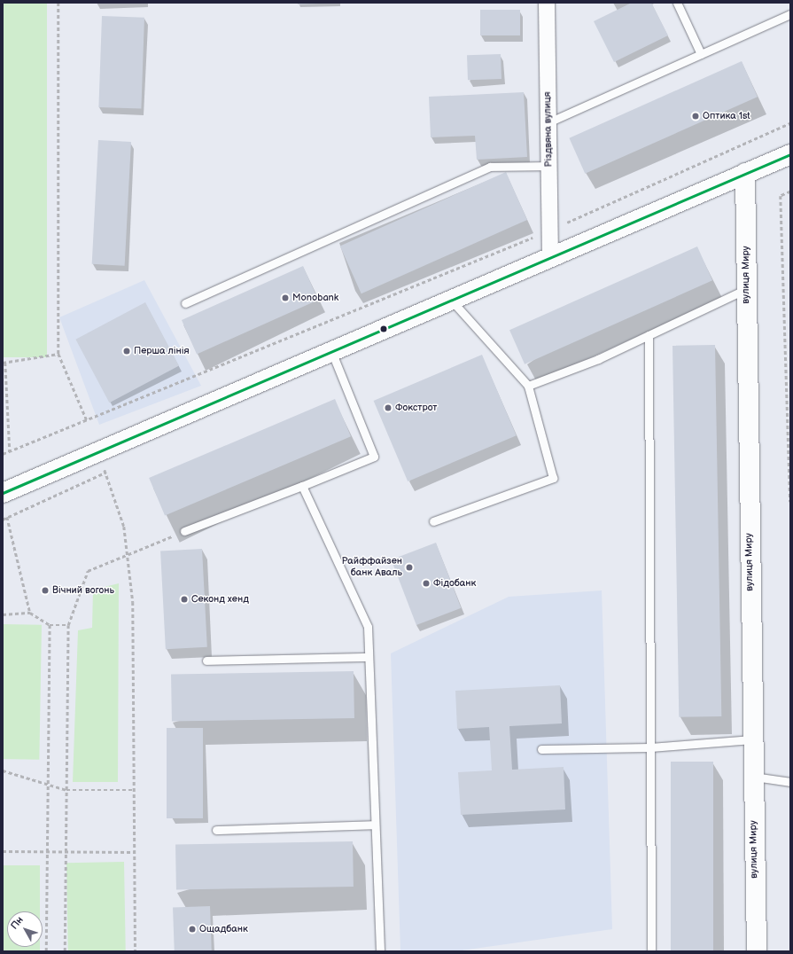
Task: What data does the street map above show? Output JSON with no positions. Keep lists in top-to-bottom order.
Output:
{
  "streets": {
    "main road": ["вулиця Миру"],
    "street": ["Різдвяна вулиця"]
  },
  "places": [
    "Оптика 1st",
    "Monobank",
    "Перша лінія",
    "Фокстрот",
    "Райффайзен банк Аваль",
    "Фідобанк",
    "Вічний вогонь",
    "Секонд хенд",
    "Ощадбанк"
  ],
  "north": "top left"
}
